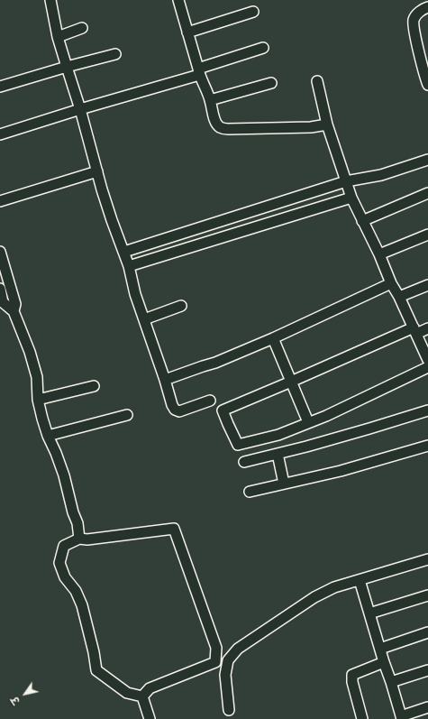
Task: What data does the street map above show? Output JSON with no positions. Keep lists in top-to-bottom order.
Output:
{
  "north": "bottom left"
}
